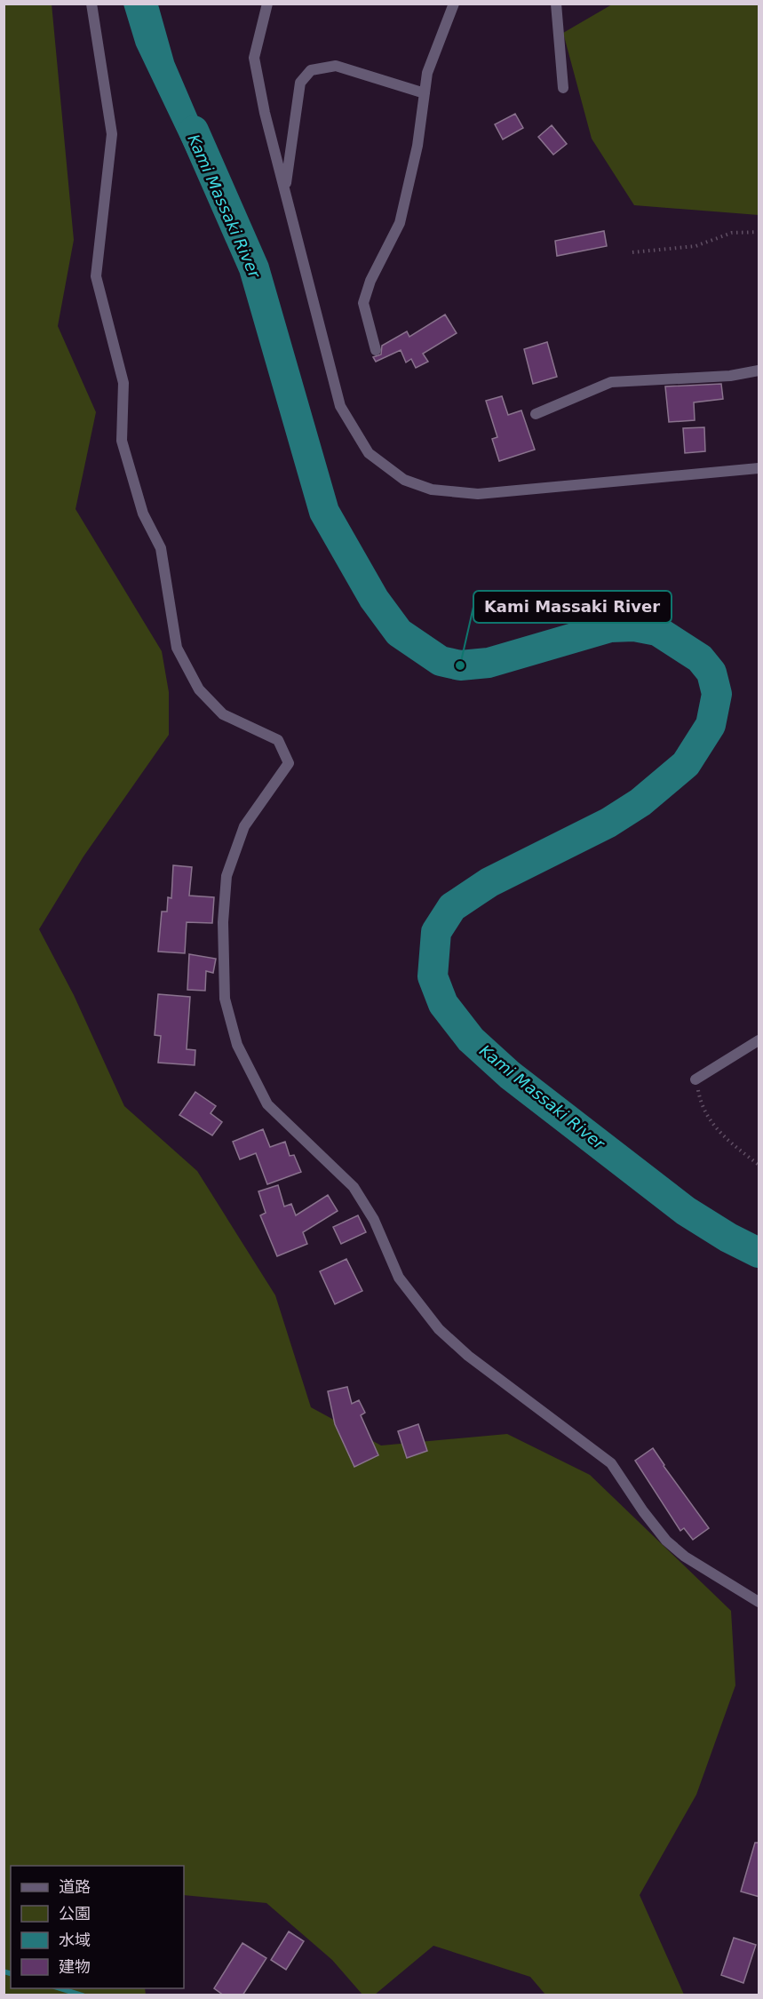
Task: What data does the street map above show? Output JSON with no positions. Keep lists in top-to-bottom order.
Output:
{
  "water": ["Kami Massaki River"],
  "places": ["Kami Massaki River"],
  "legend": [
    "道路",
    "公園",
    "水域",
    "建物"
  ]
}
